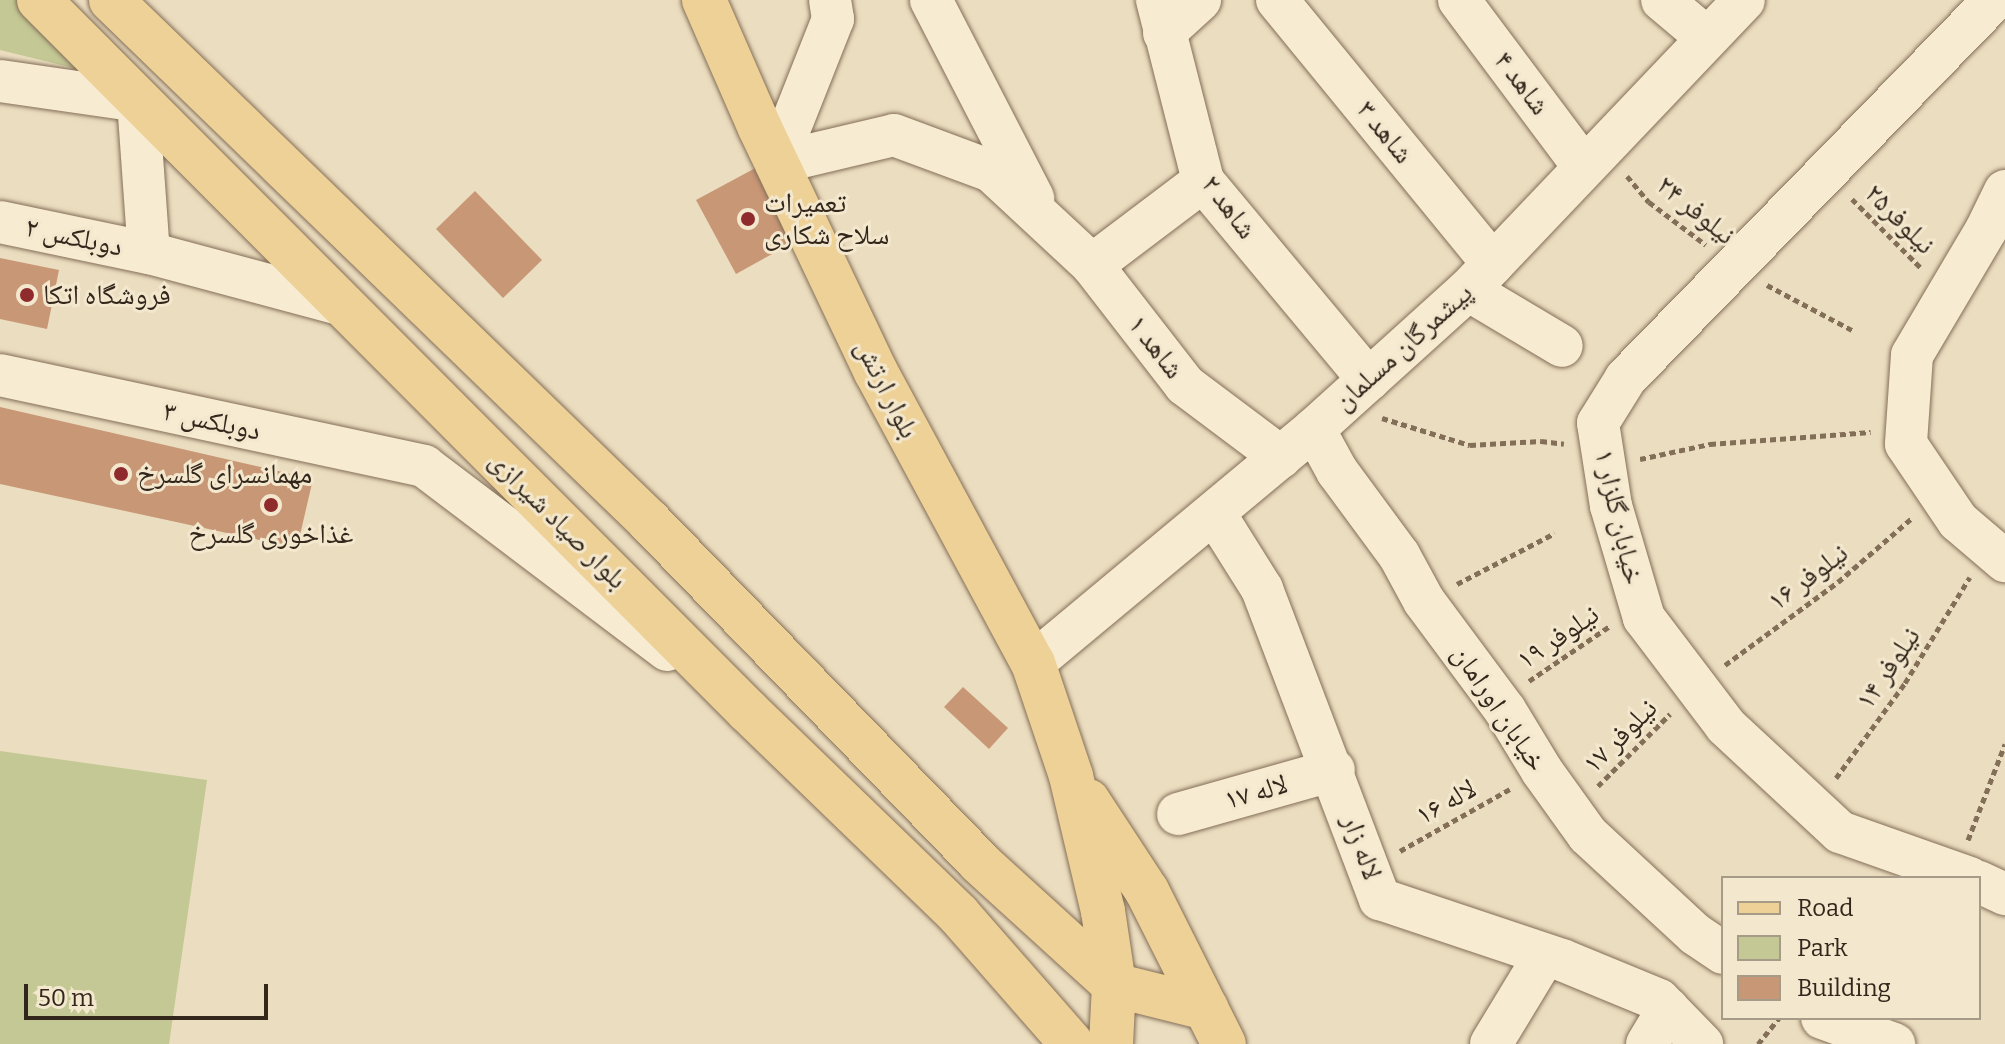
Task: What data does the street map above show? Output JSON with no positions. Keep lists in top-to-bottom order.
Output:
{
  "streets": {
    "main road": ["بلوار ارتش", "بلوار صیاد شیرازی"],
    "street": [
      "شاهد ۴",
      "شاهد ۳",
      "شاهد ۲",
      "دوبلکس ۲",
      "شاهد ۱",
      "پیشمرگان مسلمان",
      "دوبلکس ۳",
      "خیابان گلزار ۱",
      "خیابان اورامان",
      "لاله ۱۷",
      "لاله زار"
    ],
    "path": [
      "نیلوفر ۲۴",
      "نیلوفر۲۵",
      "نیلوفر ۱۶",
      "نیلوفر ۱۹",
      "نیلوفر ۱۴",
      "نیلوفر ۱۷",
      "لاله ۱۶"
    ]
  },
  "crossings": [
    ["شاهد ۴", "نیلوفر ۲۴"],
    ["شاهد ۴", "پیشمرگان مسلمان"],
    ["شاهد ۳", "پیشمرگان مسلمان"],
    ["شاهد ۲", "پیشمرگان مسلمان"],
    ["نیلوفر ۲۴", "پیشمرگان مسلمان"],
    ["نیلوفر ۲۴", "خیابان گلزار ۱"],
    ["نیلوفر۲۵", "خیابان گلزار ۱"],
    ["دوبلکس ۲", "بلوار صیاد شیرازی"],
    ["شاهد ۱", "پیشمرگان مسلمان"],
    ["شاهد ۱", "بلوار ارتش"],
    ["پیشمرگان مسلمان", "بلوار ارتش"],
    ["پیشمرگان مسلمان", "خیابان اورامان"],
    ["پیشمرگان مسلمان", "لاله زار"],
    ["خیابان گلزار ۱", "نیلوفر ۱۶"],
    ["خیابان گلزار ۱", "نیلوفر ۱۹"],
    ["خیابان گلزار ۱", "نیلوفر ۱۴"],
    ["خیابان گلزار ۱", "نیلوفر ۱۷"],
    ["نیلوفر ۱۶", "نیلوفر ۱۷"],
    ["نیلوفر ۱۹", "خیابان اورامان"],
    ["خیابان اورامان", "نیلوفر ۱۷"],
    ["خیابان اورامان", "لاله ۱۶"],
    ["لاله ۱۷", "لاله زار"],
    ["لاله ۱۶", "لاله زار"]
  ],
  "places": [
    "تعمیرات سلاح شکاری",
    "فروشگاه اتکا",
    "مهمانسرای گلسرخ",
    "غذاخوری گلسرخ"
  ],
  "legend": ["Road", "Park", "Building"],
  "scale_bar": "50 m"
}
